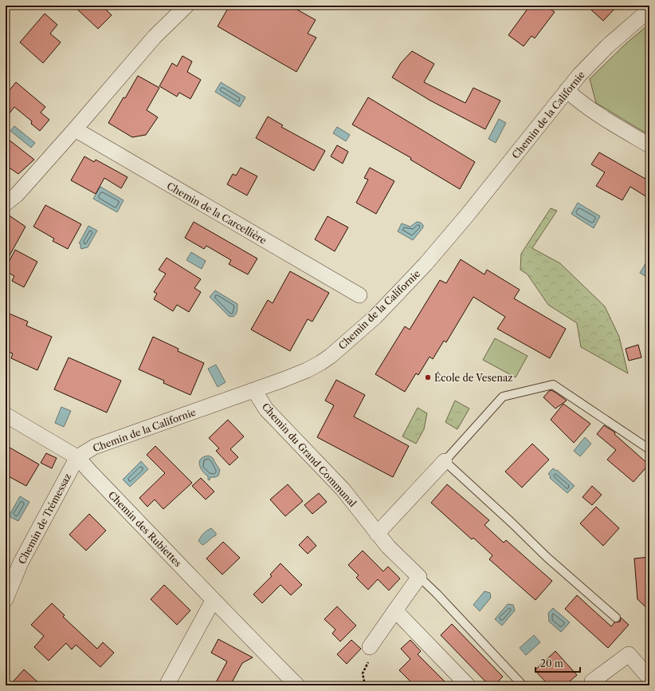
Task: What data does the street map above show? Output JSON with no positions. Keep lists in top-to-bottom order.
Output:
{
  "streets": {
    "street": [
      "Chemin de la Californie",
      "Chemin de la Carcellière",
      "Chemin du Grand Communal",
      "Chemin de Trémessaz",
      "Chemin des Rubiettes"
    ]
  },
  "crossings": [
    ["Chemin de la Californie", "Chemin du Grand Communal"],
    ["Chemin de la Californie", "Chemin de Trémessaz"],
    ["Chemin de la Californie", "Chemin des Rubiettes"],
    ["Chemin de Trémessaz", "Chemin des Rubiettes"]
  ],
  "places": ["École de Vesenaz"],
  "scale_bar": "20 m"
}
